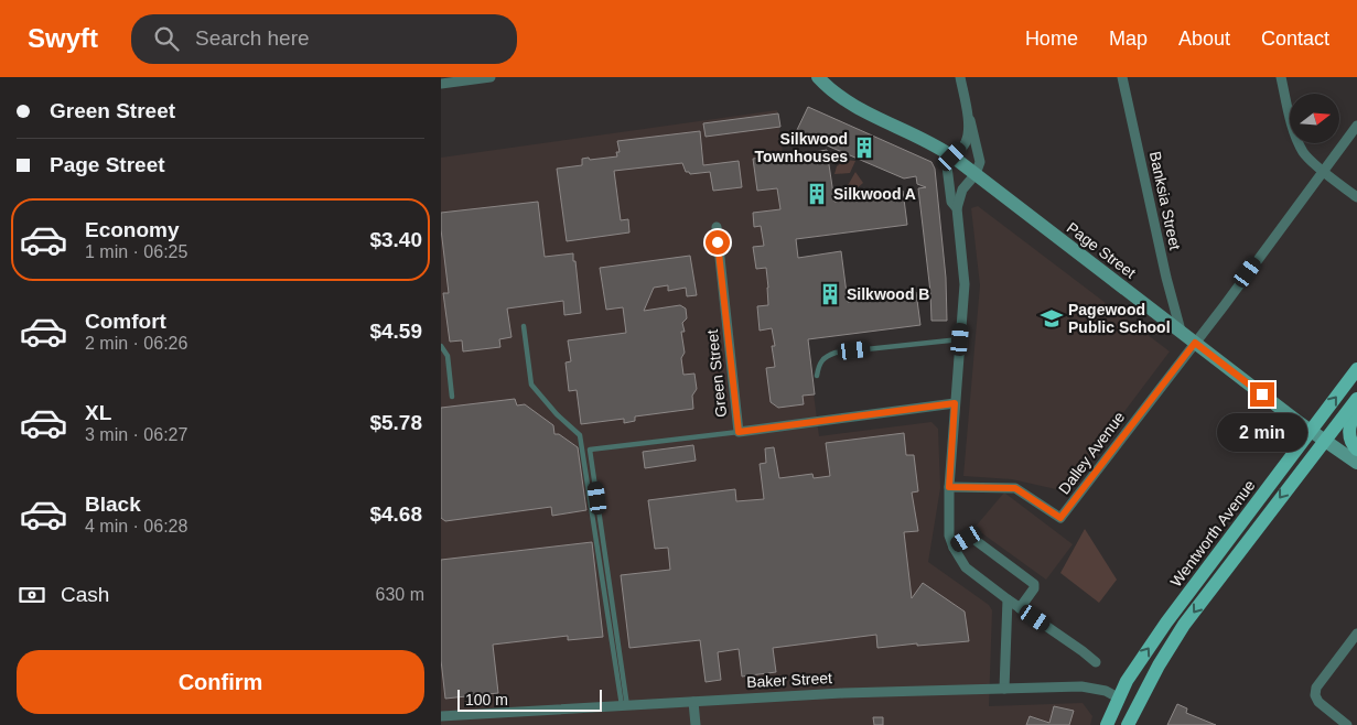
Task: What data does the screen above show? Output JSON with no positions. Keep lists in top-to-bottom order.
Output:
{
  "streets": {
    "main road": ["Page Street", "Wentworth Avenue", "Baker Street"],
    "street": ["Banksia Street", "Green Street", "Dalley Avenue"]
  },
  "crossings": [
    ["Banksia Street", "Page Street"],
    ["Page Street", "Dalley Avenue"],
    ["Page Street", "Wentworth Avenue"],
    ["Wentworth Avenue", "Baker Street"]
  ],
  "places": {
    "building": ["Silkwood Townhouses", "Silkwood A", "Silkwood B"],
    "school or university": ["Pagewood Public School"]
  },
  "scale_bar": "100 m",
  "north": "right",
  "page": {
    "header": "Swyft",
    "search": "Search here",
    "nav": [
      "Home",
      "Map",
      "About",
      "Contact"
    ],
    "banner": ["Green Street", "Page Street"],
    "list": [
      {
        "name": "Economy",
        "note": "1 min · 06:25",
        "value": "$3.40"
      },
      {
        "name": "Comfort",
        "note": "2 min · 06:26",
        "value": "$4.59"
      },
      {
        "name": "XL",
        "note": "3 min · 06:27",
        "value": "$5.78"
      },
      {
        "name": "Black",
        "note": "4 min · 06:28",
        "value": "$4.68"
      }
    ],
    "bubble": "2 min",
    "pay": ["Cash", "630 m"],
    "buttons": "Confirm",
    "scale": "100 m"
  }
}
